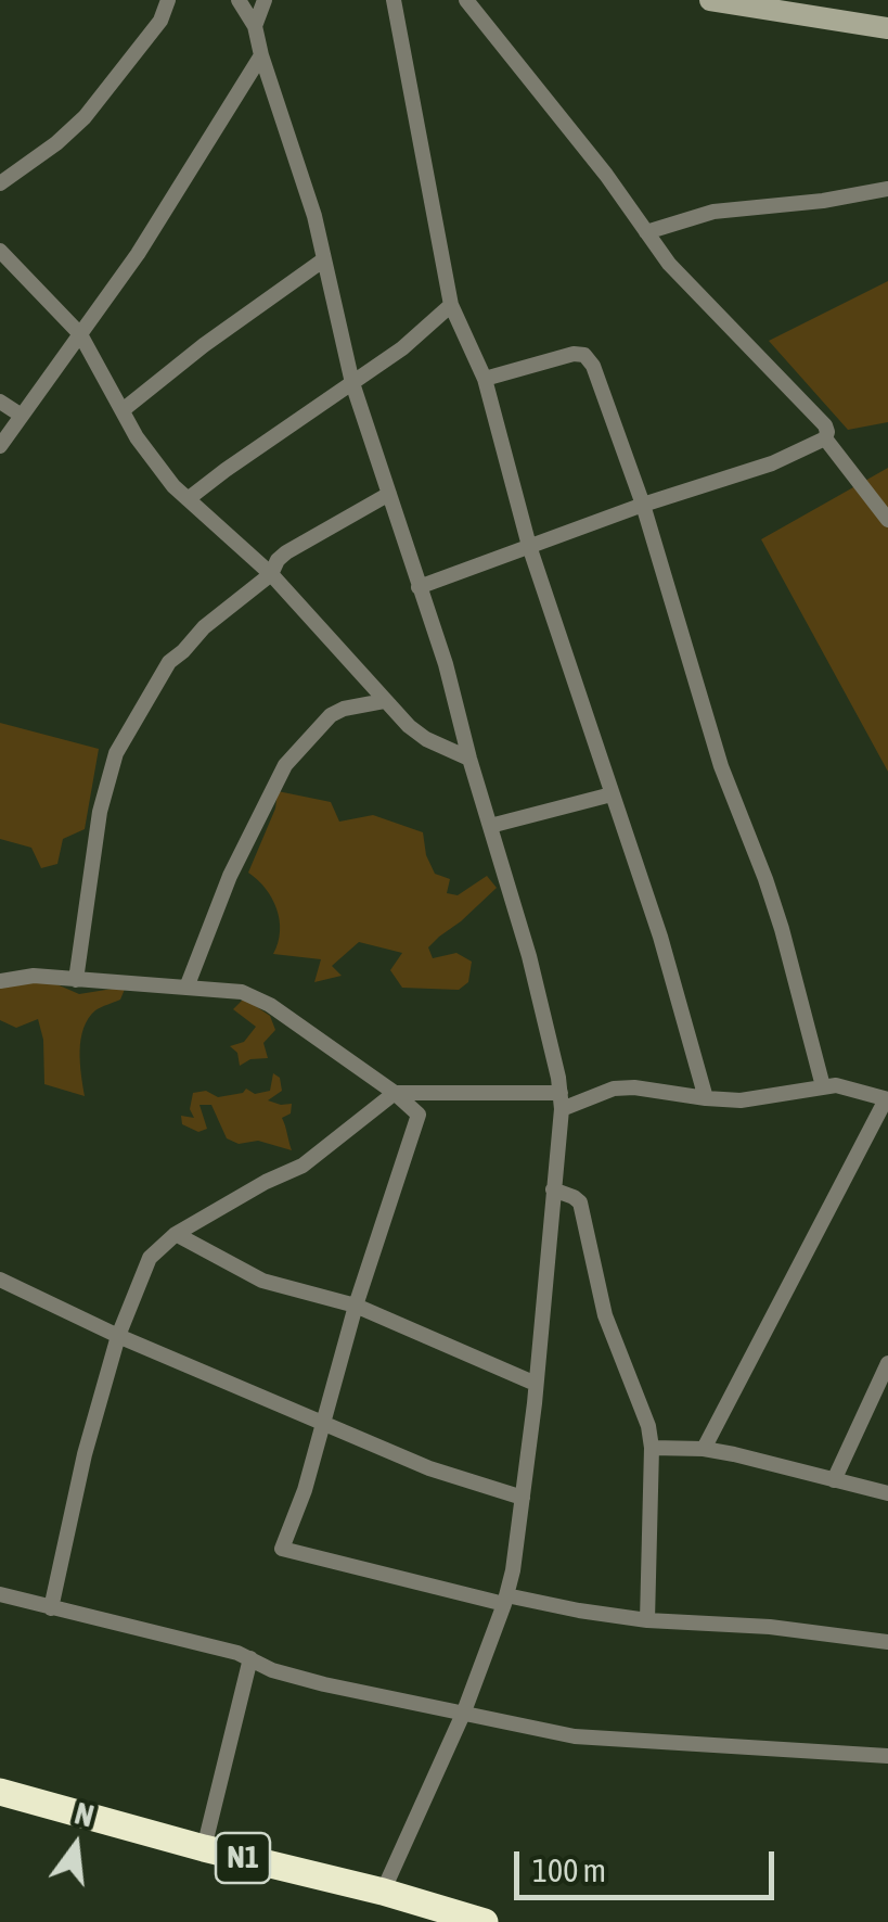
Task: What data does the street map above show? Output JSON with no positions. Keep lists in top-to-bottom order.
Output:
{
  "streets": {
    "highway": ["N1"]
  },
  "scale_bar": "100 m",
  "north": "top"
}
